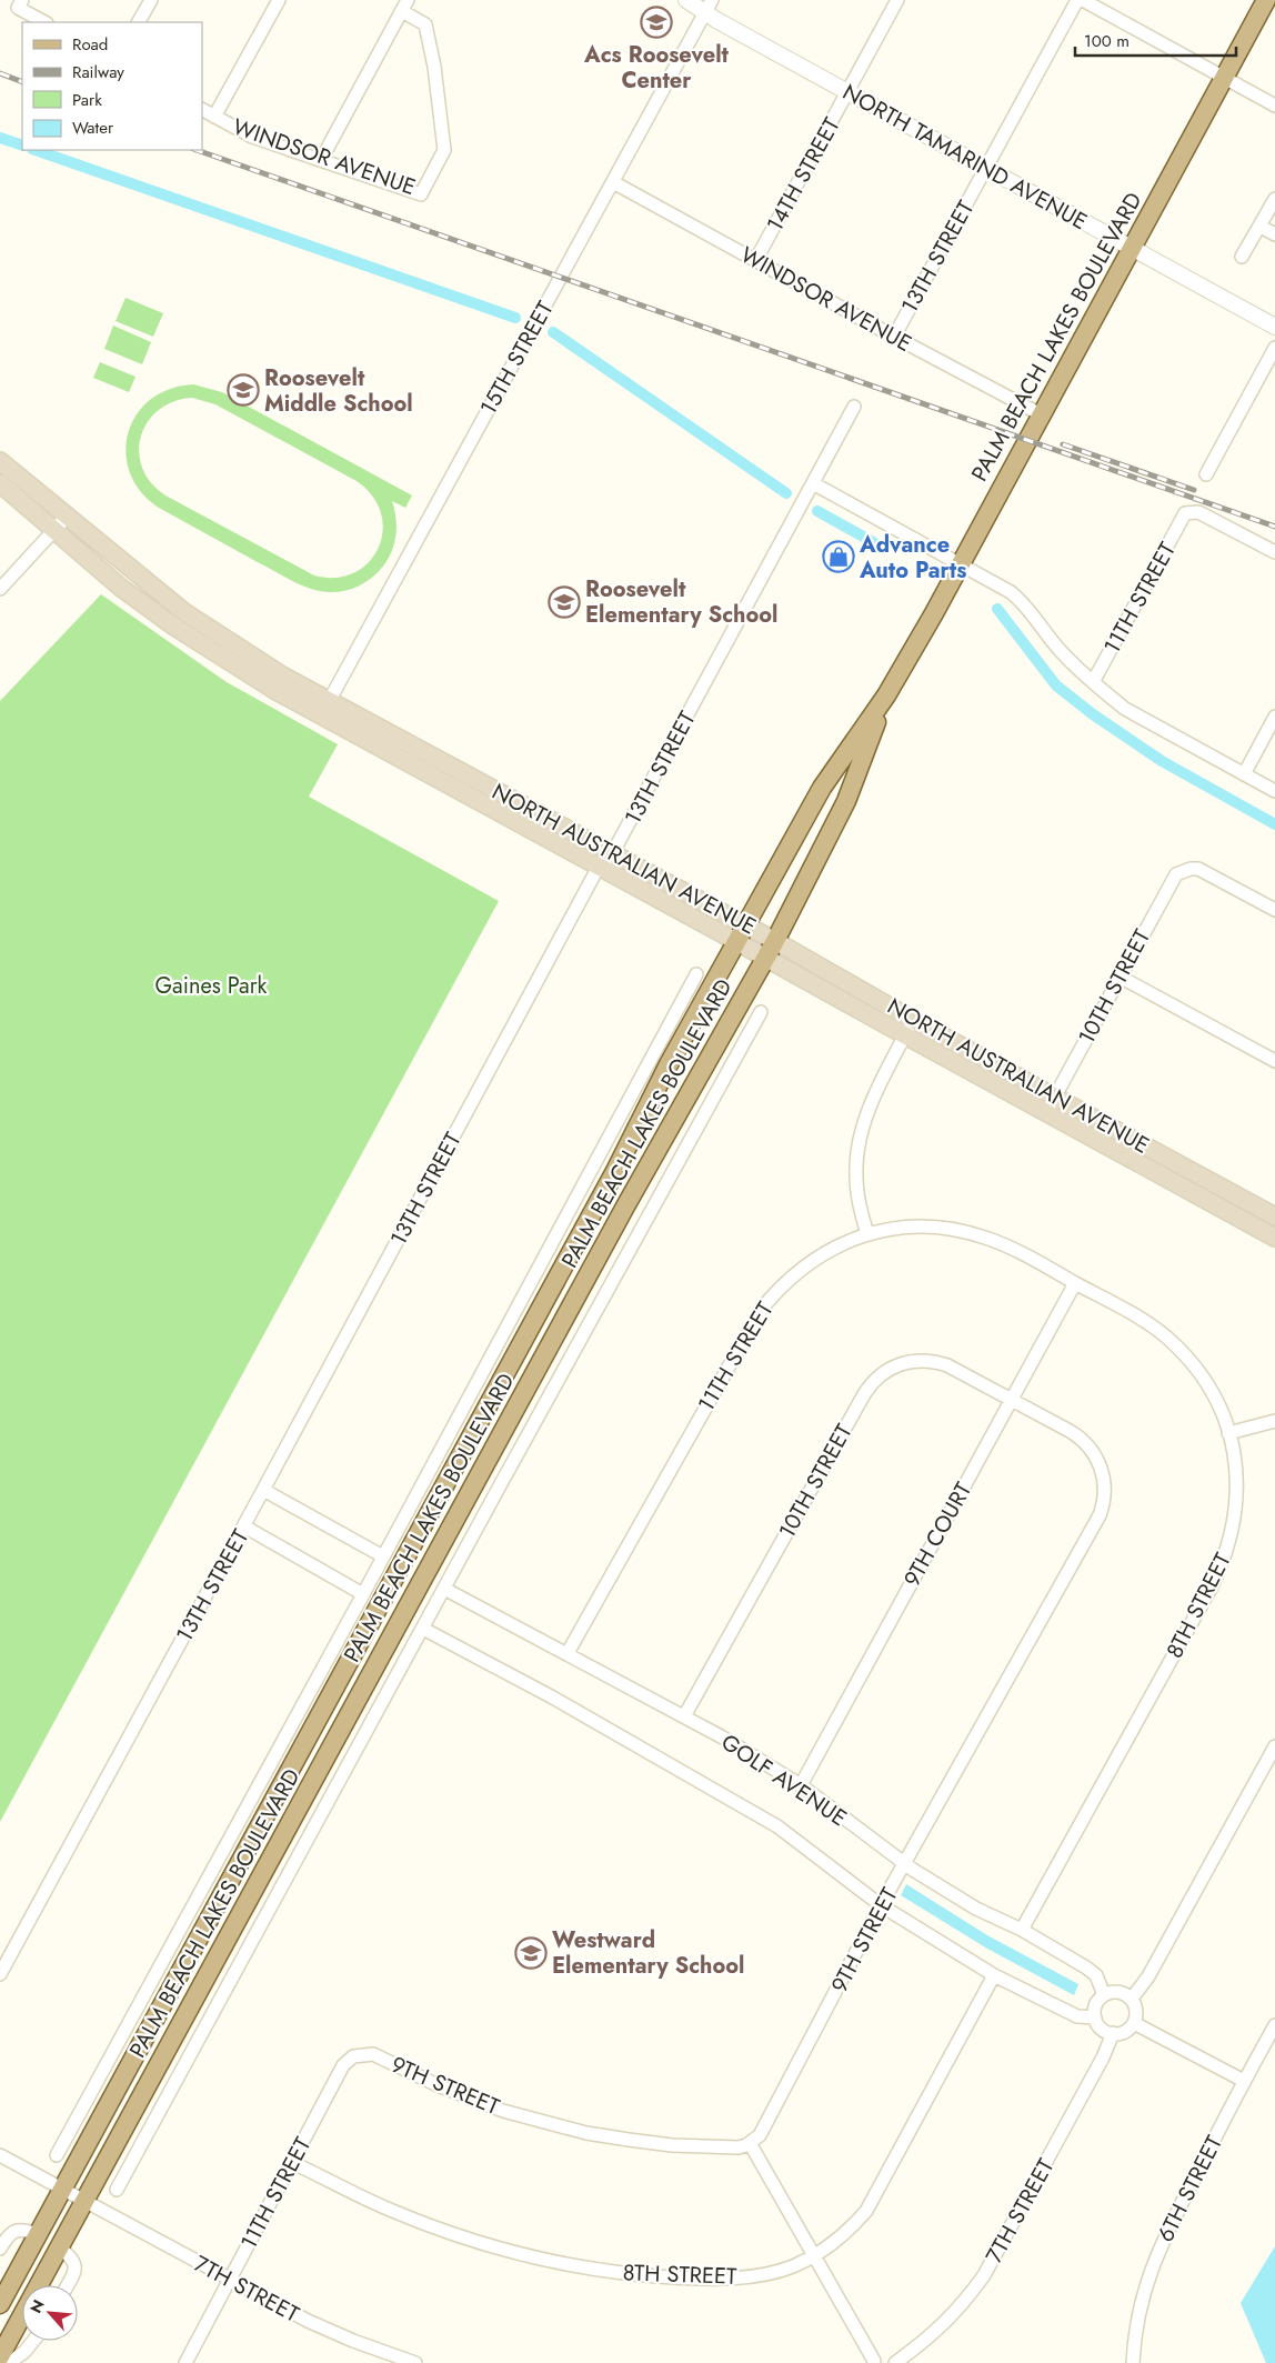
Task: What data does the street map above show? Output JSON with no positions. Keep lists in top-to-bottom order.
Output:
{
  "streets": {
    "main road": ["PALM BEACH LAKES BOULEVARD", "NORTH AUSTRALIAN AVENUE"],
    "street": [
      "WINDSOR AVENUE",
      "NORTH TAMARIND AVENUE",
      "14TH STREET",
      "13TH STREET",
      "15TH STREET",
      "11TH STREET",
      "10TH STREET",
      "9TH COURT",
      "8TH STREET",
      "GOLF AVENUE",
      "9TH STREET",
      "6TH STREET",
      "7TH STREET"
    ]
  },
  "crossings": [
    ["WINDSOR AVENUE", "14TH STREET"],
    ["WINDSOR AVENUE", "13TH STREET"],
    ["WINDSOR AVENUE", "PALM BEACH LAKES BOULEVARD"],
    ["WINDSOR AVENUE", "15TH STREET"],
    ["NORTH TAMARIND AVENUE", "14TH STREET"],
    ["NORTH TAMARIND AVENUE", "13TH STREET"],
    ["NORTH TAMARIND AVENUE", "PALM BEACH LAKES BOULEVARD"],
    ["NORTH TAMARIND AVENUE", "15TH STREET"],
    ["13TH STREET", "NORTH AUSTRALIAN AVENUE"],
    ["PALM BEACH LAKES BOULEVARD", "NORTH AUSTRALIAN AVENUE"],
    ["PALM BEACH LAKES BOULEVARD", "7TH STREET"],
    ["15TH STREET", "NORTH AUSTRALIAN AVENUE"],
    ["11TH STREET", "9TH COURT"],
    ["11TH STREET", "8TH STREET"],
    ["11TH STREET", "GOLF AVENUE"],
    ["11TH STREET", "9TH STREET"],
    ["11TH STREET", "7TH STREET"],
    ["NORTH AUSTRALIAN AVENUE", "10TH STREET"],
    ["10TH STREET", "9TH COURT"],
    ["10TH STREET", "GOLF AVENUE"],
    ["10TH STREET", "9TH STREET"],
    ["9TH COURT", "8TH STREET"],
    ["9TH COURT", "GOLF AVENUE"],
    ["9TH COURT", "9TH STREET"],
    ["8TH STREET", "GOLF AVENUE"],
    ["GOLF AVENUE", "9TH STREET"],
    ["GOLF AVENUE", "7TH STREET"]
  ],
  "parks": ["Gaines Park"],
  "places": {
    "school or university": [
      "Acs Roosevelt Center",
      "Roosevelt Middle School",
      "Roosevelt Elementary School",
      "Westward Elementary School"
    ],
    "shop": ["Advance Auto Parts"]
  },
  "legend": [
    "Road",
    "Railway",
    "Park",
    "Water"
  ],
  "scale_bar": "100 m",
  "north": "top left"
}
